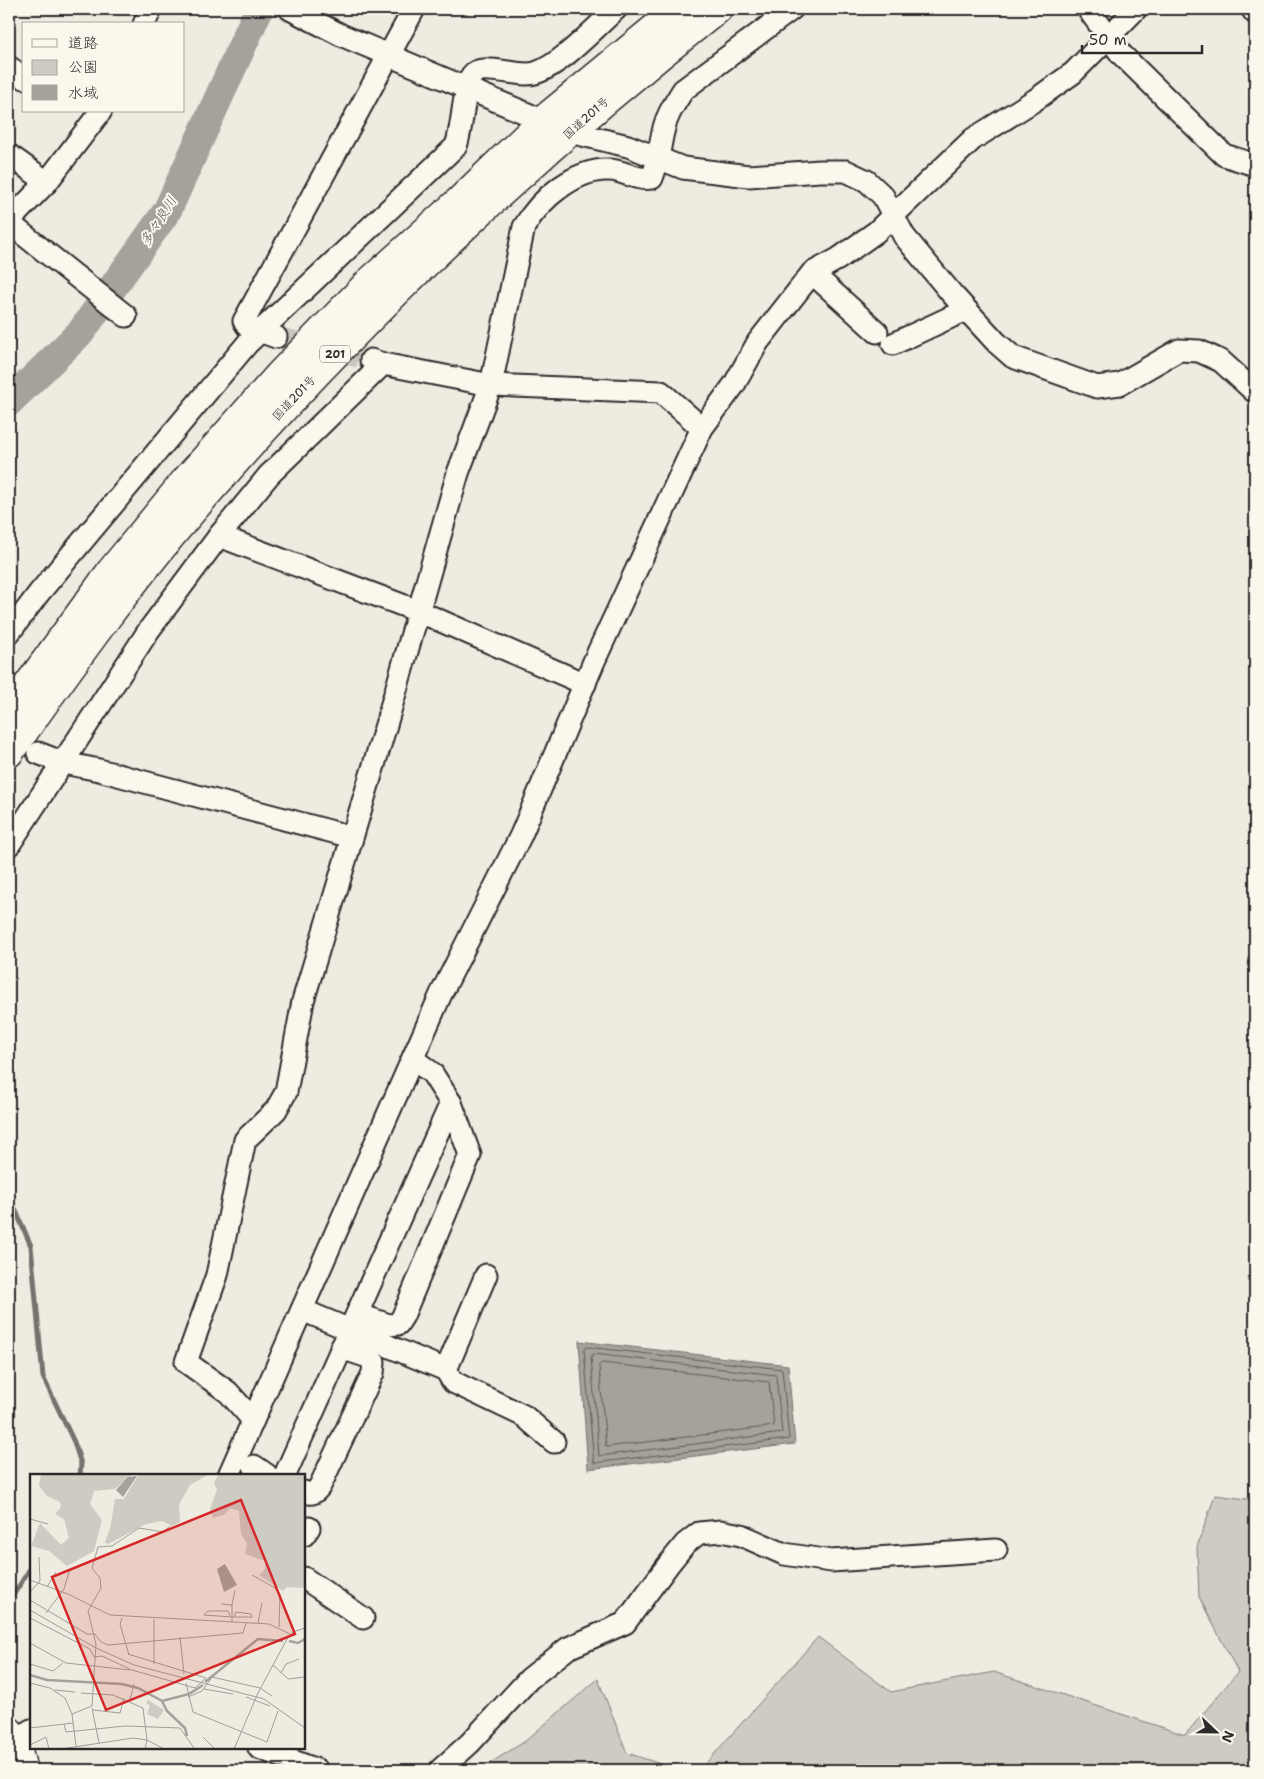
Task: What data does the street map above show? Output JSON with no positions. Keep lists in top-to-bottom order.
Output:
{
  "streets": {
    "main road": ["国道201号", "201"]
  },
  "water": ["多々良川"],
  "legend": ["道路", "公園", "水域"],
  "scale_bar": "50 m",
  "north": "right"
}
